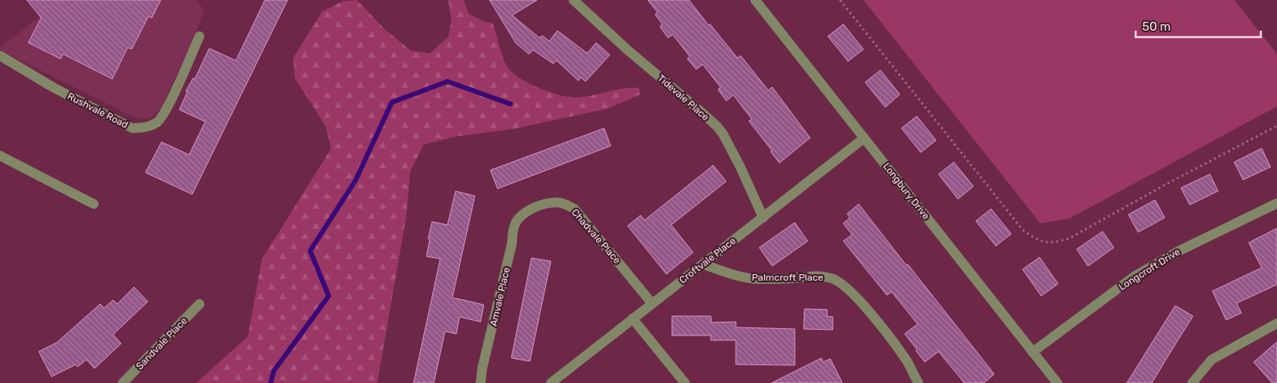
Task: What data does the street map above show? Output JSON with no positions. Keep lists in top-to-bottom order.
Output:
{
  "streets": {
    "street": [
      "Tidevale Place",
      "Rushvale Road",
      "Longbury Drive",
      "Chadvale Place",
      "Croftvale Place",
      "Longcroft Drive",
      "Palmcroft Place",
      "Amvale Place",
      "Sandvale Place"
    ]
  },
  "crossings": [
    ["Tidevale Place", "Croftvale Place"],
    ["Longbury Drive", "Croftvale Place"],
    ["Longbury Drive", "Longcroft Drive"],
    ["Chadvale Place", "Croftvale Place"],
    ["Chadvale Place", "Amvale Place"],
    ["Croftvale Place", "Palmcroft Place"]
  ],
  "scale_bar": "50 m"
}
